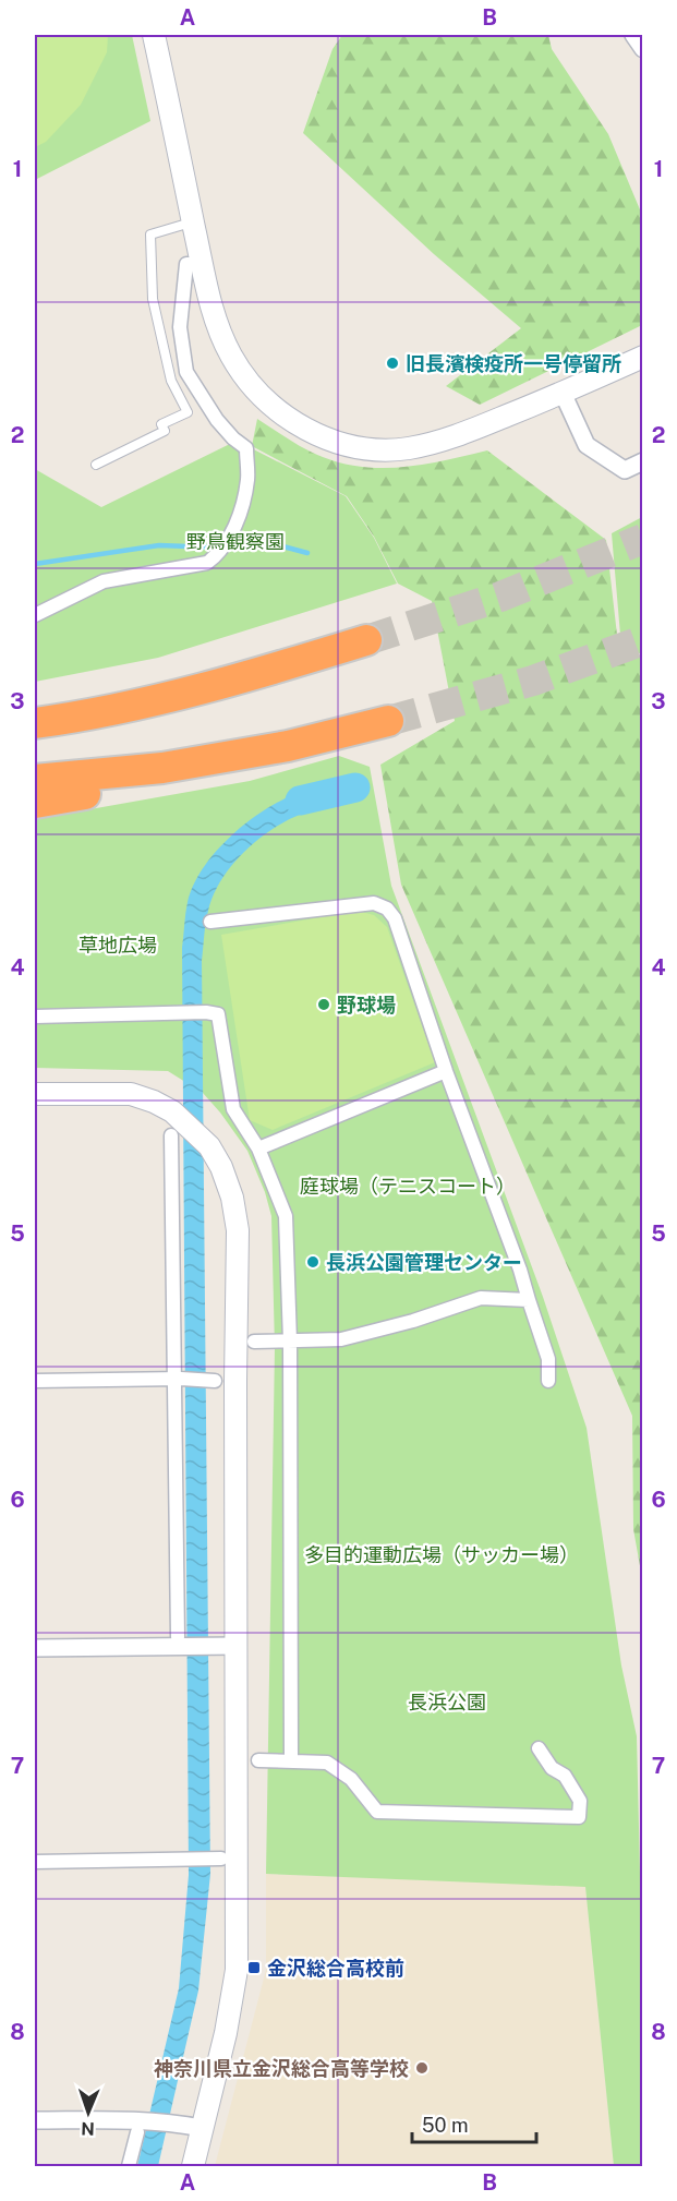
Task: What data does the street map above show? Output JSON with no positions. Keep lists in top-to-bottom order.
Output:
{
  "parks": [
    "野鳥観察園",
    "草地広場",
    "庭球場（テニスコート）",
    "多目的運動広場（サッカー場）",
    "長浜公園"
  ],
  "places": {
    "other": [
      "旧長濱検疫所一号停留所",
      "野球場",
      "長浜公園管理センター",
      "神奈川県立金沢総合高等学校"
    ],
    "transit": ["金沢総合高校前"]
  },
  "scale_bar": "50 m",
  "north": "bottom",
  "grid": {
    "columns": ["A", "B"],
    "rows": [
      "1",
      "2",
      "3",
      "4",
      "5",
      "6",
      "7",
      "8"
    ]
  }
}
